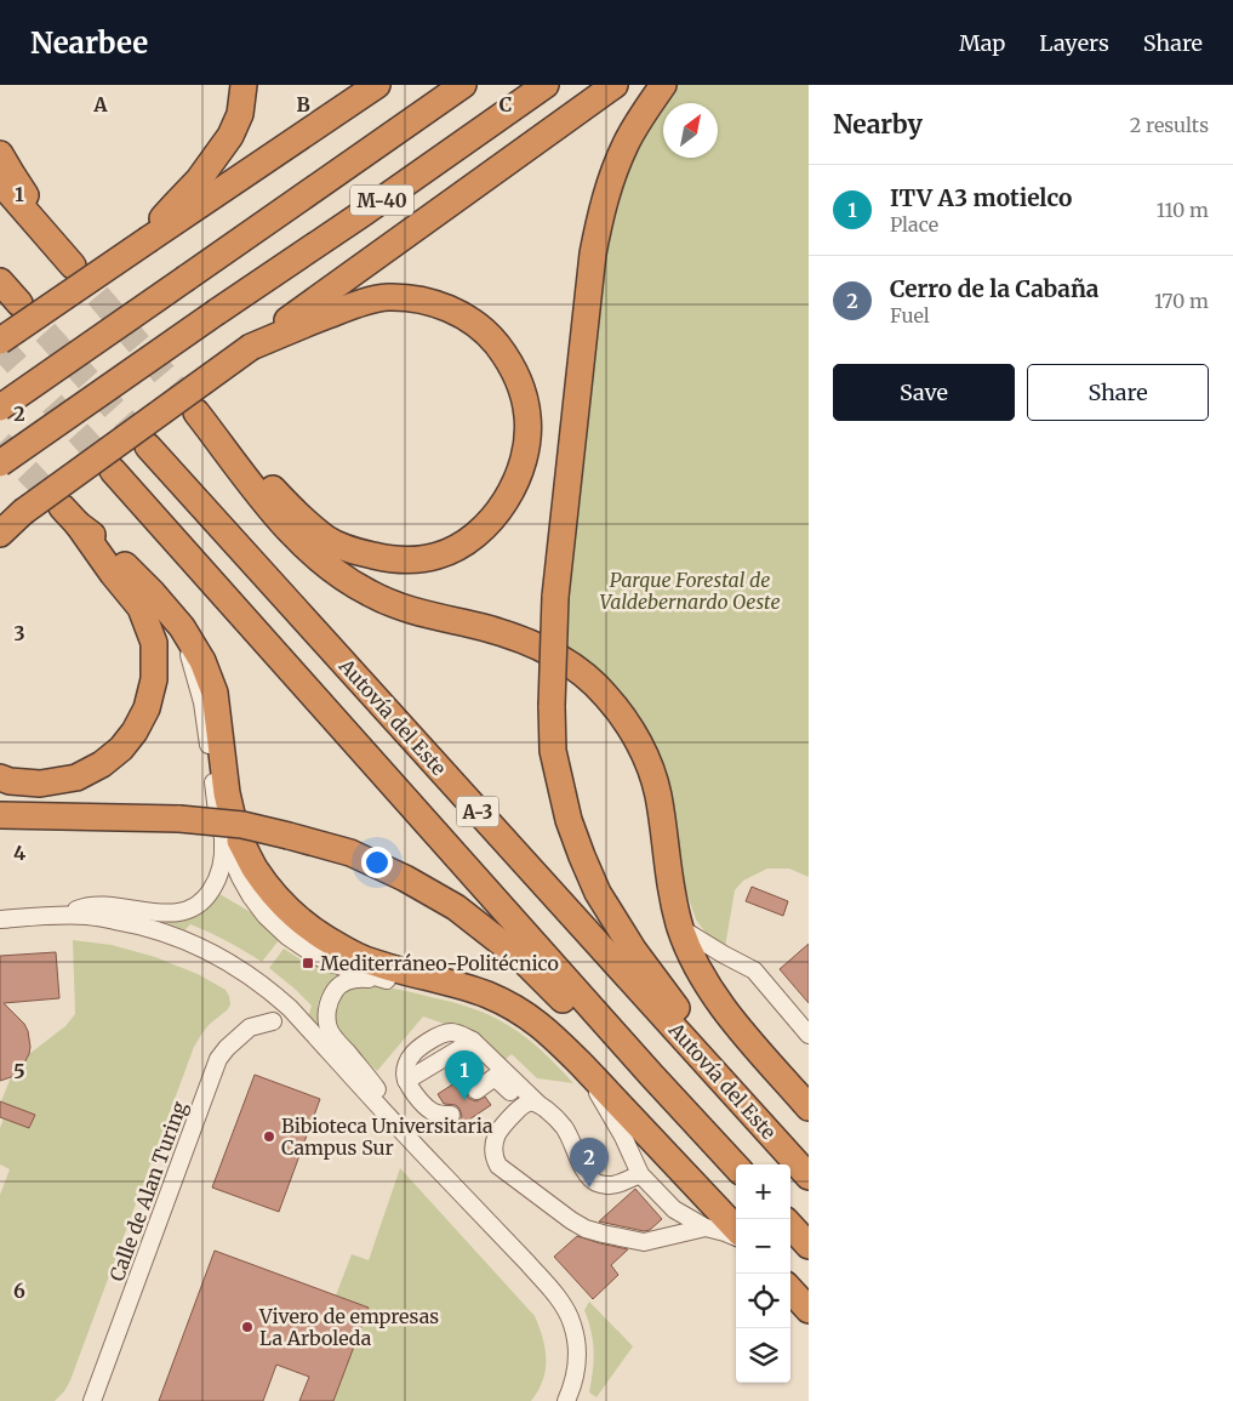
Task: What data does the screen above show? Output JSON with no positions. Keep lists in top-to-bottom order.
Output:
{
  "streets": {
    "highway": ["M-40", "Autovía del Este", "A-3"],
    "street": ["Calle de Alan Turing"]
  },
  "parks": ["Parque Forestal de Valdebernardo Oeste"],
  "places": {
    "transit": ["Mediterráneo-Politécnico"],
    "other": ["Bibioteca Universitaria Campus Sur", "Vivero de empresas La Arboleda"]
  },
  "north": "top right",
  "page": {
    "header": "Nearbee",
    "nav": ["Map", "Layers", "Share"],
    "heading": ["Nearby", "2 results"],
    "list": [
      {
        "mark": "1",
        "name": "ITV A3 motielco",
        "note": "Place",
        "value": "110 m"
      },
      {
        "mark": "2",
        "name": "Cerro de la Cabaña",
        "note": "Fuel",
        "value": "170 m"
      }
    ],
    "buttons": ["Save", "Share"],
    "pins": ["1", "2"],
    "map_buttons": ["+", "−"]
  },
  "grid": {
    "columns": ["A", "B", "C"],
    "rows": [
      "1",
      "2",
      "3",
      "4",
      "5",
      "6"
    ]
  }
}
